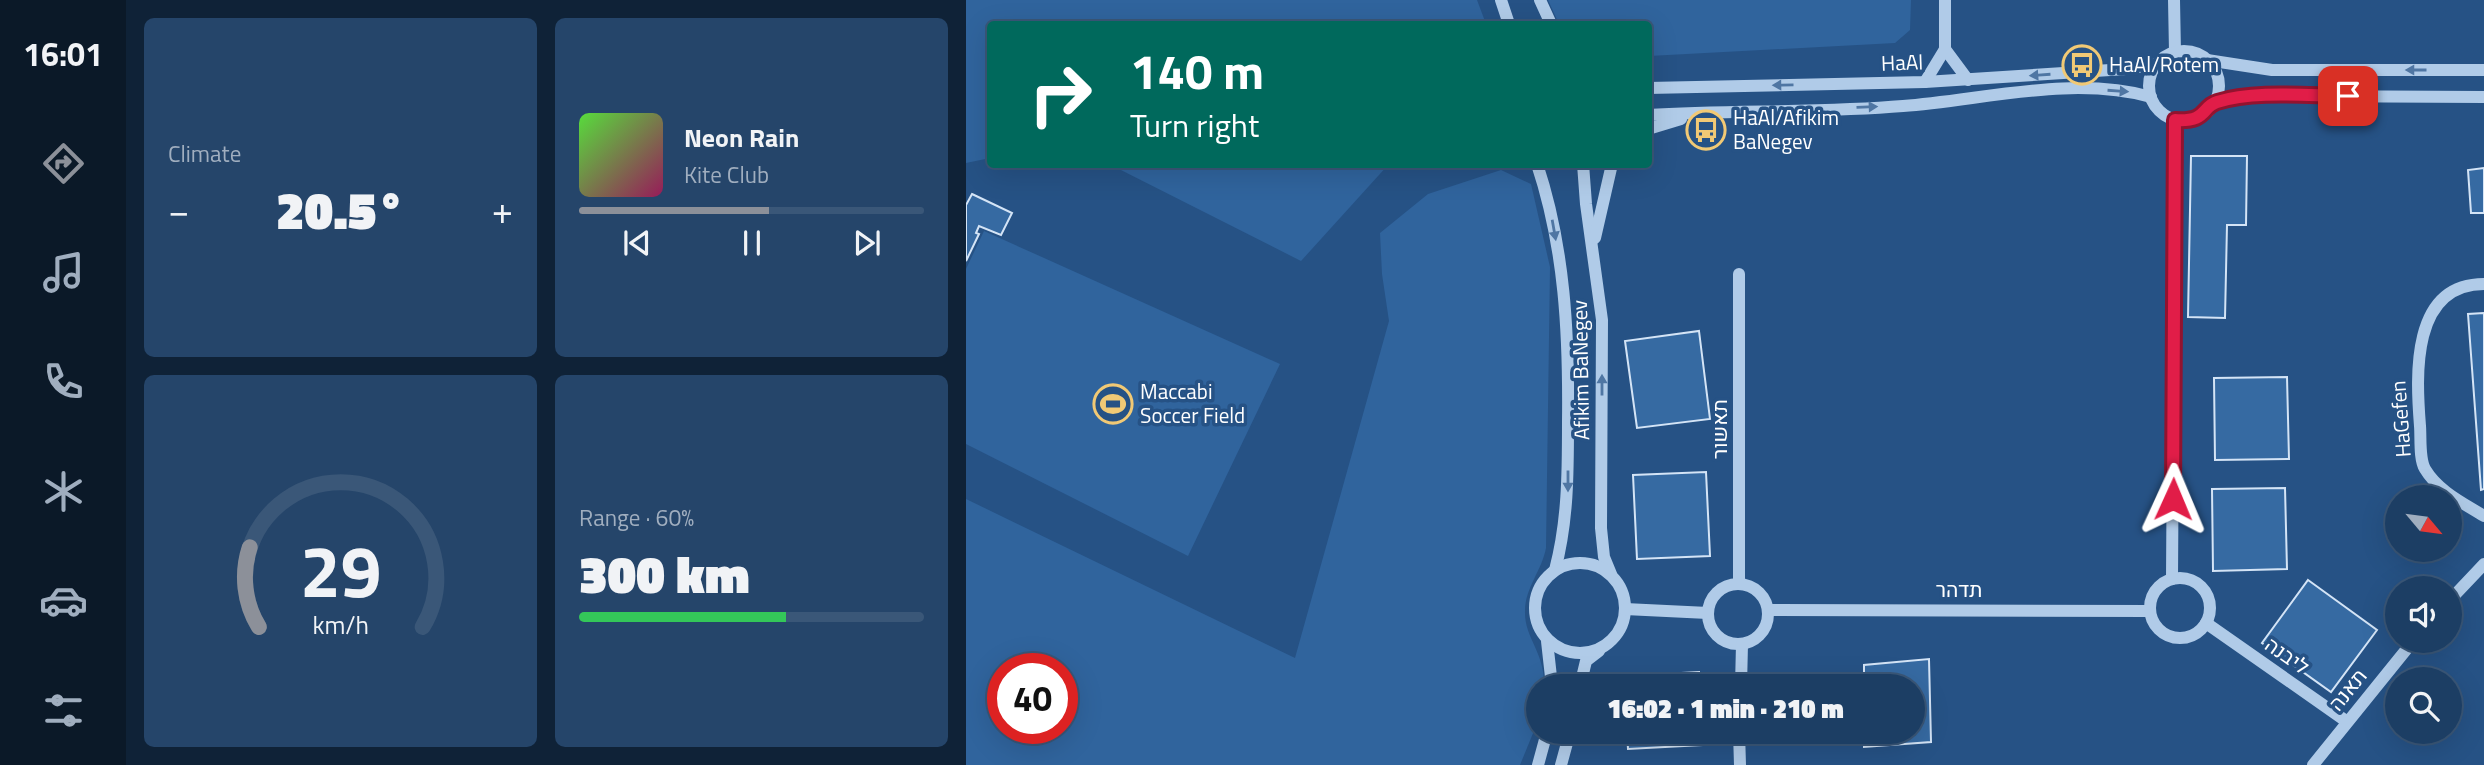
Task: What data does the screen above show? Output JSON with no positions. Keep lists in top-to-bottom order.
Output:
{
  "streets": {
    "street": [
      "HaAl",
      "Afikim BaNegev",
      "HaGefen",
      "תאשור",
      "תדהר",
      "ליבנה",
      "תאנה"
    ]
  },
  "crossings": [
    ["תאשור", "תדהר"],
    ["תדהר", "ליבנה"],
    ["ליבנה", "תאנה"]
  ],
  "places": {
    "bus stop": ["HaAl/Rotem", "HaAl/Afikim BaNegev"],
    "sports": ["Maccabi Soccer Field"]
  },
  "north": "bottom right",
  "page": {
    "tabs": "16:01",
    "tile": [
      "Climate",
      ["Range · 60%", "300 km"]
    ],
    "turn": ["140 m", "Turn right"],
    "song": ["Neon Rain", "Kite Club"],
    "heat": ["−", "20.5°", "+"],
    "limit": "40",
    "trip": "16:02 · 1 min · 210 m",
    "gauge": ["29", "km/h"]
  }
}
